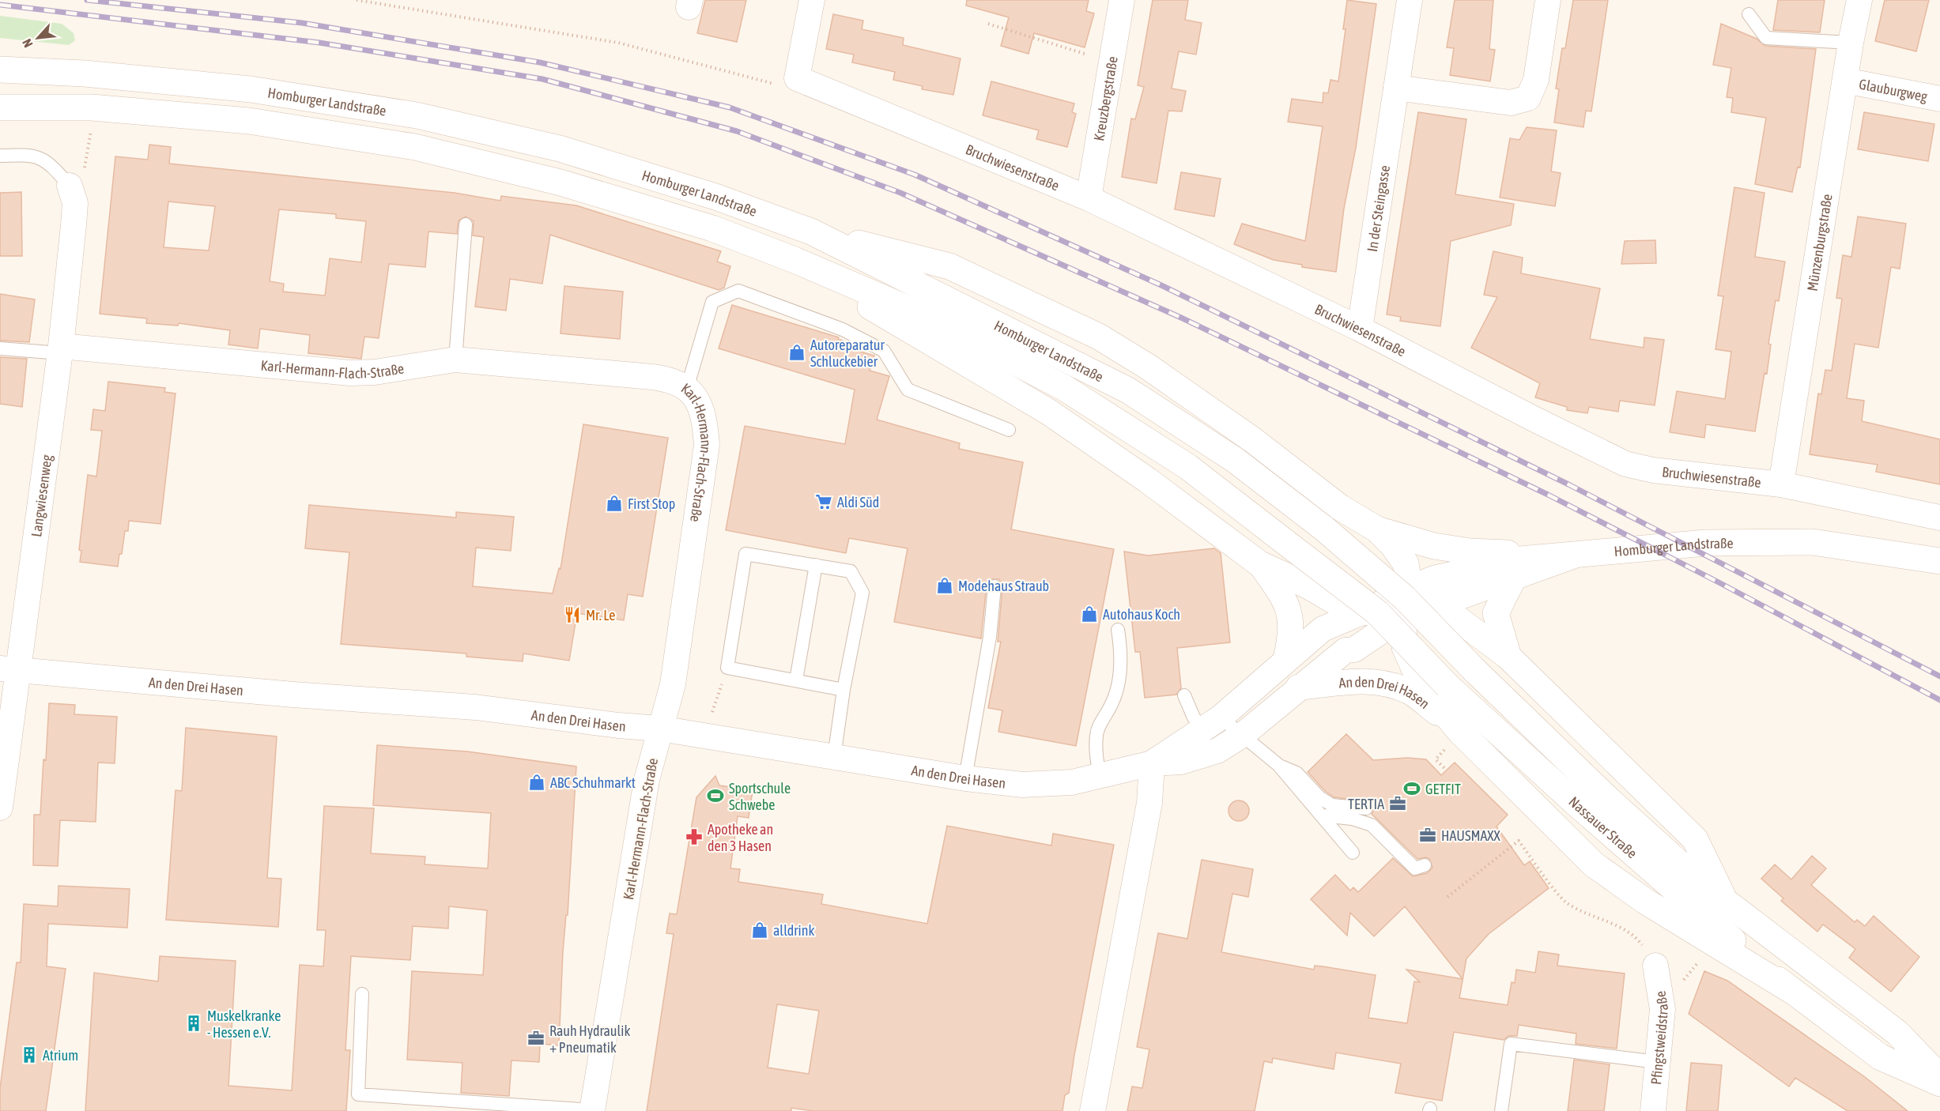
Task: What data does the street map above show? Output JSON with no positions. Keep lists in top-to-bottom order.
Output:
{
  "streets": {
    "main road": ["Homburger Landstraße", "Nassauer Straße"],
    "street": [
      "Glauburgweg",
      "Kreuzbergstraße",
      "Bruchwiesenstraße",
      "In der Steingasse",
      "Münzenburgstraße",
      "Karl-Hermann-Flach-Straße",
      "Langwiesenweg",
      "An den Drei Hasen",
      "Pfingstweidstraße"
    ]
  },
  "crossings": [
    ["Glauburgweg", "Münzenburgstraße"],
    ["Kreuzbergstraße", "Bruchwiesenstraße"],
    ["Homburger Landstraße", "An den Drei Hasen"],
    ["Homburger Landstraße", "Nassauer Straße"],
    ["Bruchwiesenstraße", "In der Steingasse"],
    ["Bruchwiesenstraße", "Münzenburgstraße"],
    ["Karl-Hermann-Flach-Straße", "Langwiesenweg"],
    ["Karl-Hermann-Flach-Straße", "An den Drei Hasen"],
    ["Langwiesenweg", "An den Drei Hasen"]
  ],
  "places": {
    "shop": [
      "Autoreparatur Schluckebier",
      "First Stop",
      "Modehaus Straub",
      "Autohaus Koch",
      "ABC Schuhmarkt",
      "alldrink"
    ],
    "supermarket": ["Aldi Süd"],
    "restaurant": ["Mr. Le"],
    "sports": ["GETFIT", "Sportschule Schwebe"],
    "office": ["TERTIA", "HAUSMAXX", "Rauh Hydraulik + Pneumatik"],
    "pharmacy": ["Apotheke an den 3 Hasen"],
    "building": ["Muskelkranke - Hessen e.V.", "Atrium"]
  },
  "north": "bottom left"
}
